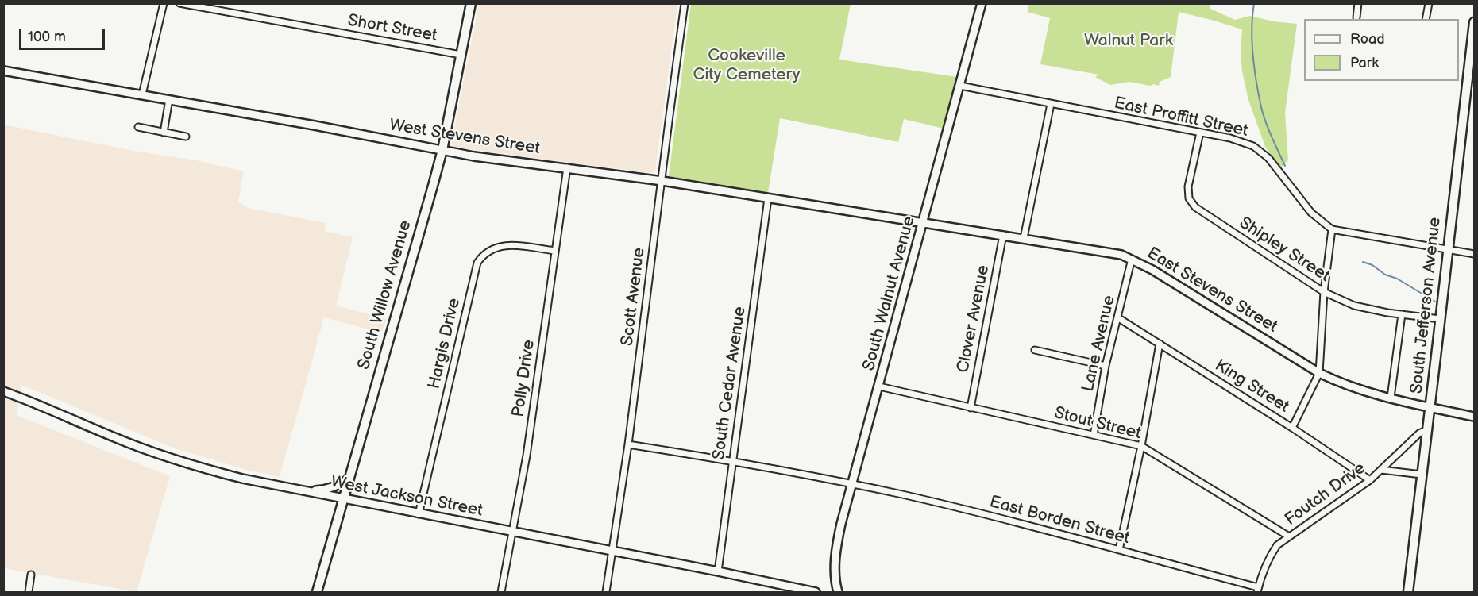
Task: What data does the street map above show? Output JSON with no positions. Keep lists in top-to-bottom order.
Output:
{
  "streets": {
    "main road": ["South Willow Avenue", "South Jefferson Avenue"],
    "street": [
      "Short Street",
      "East Proffitt Street",
      "West Stevens Street",
      "Shipley Street",
      "East Stevens Street",
      "South Walnut Avenue",
      "Scott Avenue",
      "Clover Avenue",
      "Hargis Drive",
      "Lane Avenue",
      "Polly Drive",
      "South Cedar Avenue",
      "King Street",
      "Stout Street",
      "Foutch Drive",
      "West Jackson Street",
      "East Borden Street"
    ]
  },
  "crossings": [
    ["Short Street", "South Willow Avenue"],
    ["East Proffitt Street", "Shipley Street"],
    ["East Proffitt Street", "South Walnut Avenue"],
    ["East Proffitt Street", "South Jefferson Avenue"],
    ["West Stevens Street", "East Stevens Street"],
    ["West Stevens Street", "South Walnut Avenue"],
    ["West Stevens Street", "South Willow Avenue"],
    ["West Stevens Street", "Scott Avenue"],
    ["West Stevens Street", "Polly Drive"],
    ["West Stevens Street", "South Cedar Avenue"],
    ["Shipley Street", "South Jefferson Avenue"],
    ["East Stevens Street", "South Walnut Avenue"],
    ["East Stevens Street", "South Jefferson Avenue"],
    ["East Stevens Street", "Clover Avenue"],
    ["East Stevens Street", "Lane Avenue"],
    ["South Walnut Avenue", "Stout Street"],
    ["South Walnut Avenue", "East Borden Street"],
    ["South Willow Avenue", "West Jackson Street"],
    ["Scott Avenue", "West Jackson Street"],
    ["Scott Avenue", "East Borden Street"],
    ["South Jefferson Avenue", "Foutch Drive"],
    ["Clover Avenue", "Stout Street"],
    ["Hargis Drive", "Polly Drive"],
    ["Hargis Drive", "West Jackson Street"],
    ["Lane Avenue", "King Street"],
    ["Lane Avenue", "Stout Street"],
    ["Polly Drive", "West Jackson Street"],
    ["South Cedar Avenue", "West Jackson Street"],
    ["South Cedar Avenue", "East Borden Street"],
    ["King Street", "Foutch Drive"],
    ["Stout Street", "Foutch Drive"],
    ["Foutch Drive", "East Borden Street"]
  ],
  "parks": ["Walnut Park", "Cookeville City Cemetery"],
  "legend": ["Road", "Park"],
  "scale_bar": "100 m"
}
